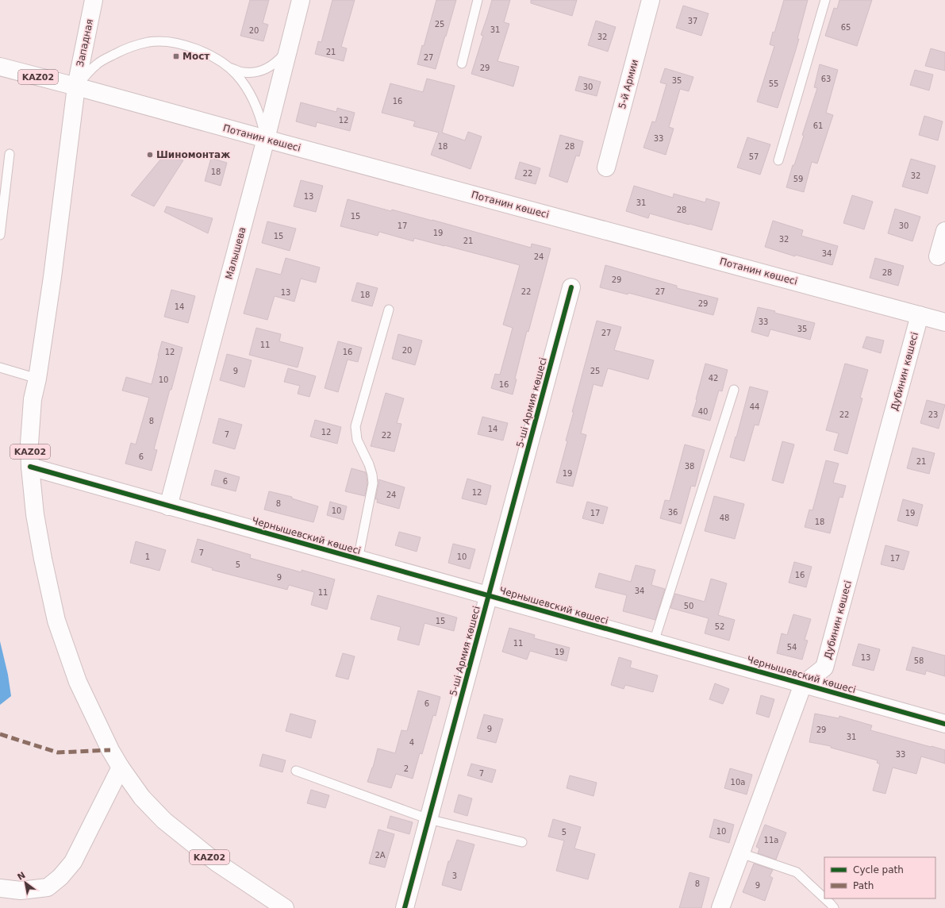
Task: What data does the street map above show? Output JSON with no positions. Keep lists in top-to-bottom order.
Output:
{
  "streets": {
    "main road": [
      "Западная",
      "KAZ02",
      "5-й Армии",
      "Потанин көшесі",
      "Малышева",
      "Дубинин көшесі",
      "5-ші Армия көшесі",
      "Чернышевский көшесі"
    ]
  },
  "crossings": [
    ["Западная", "KAZ02"],
    ["Западная", "Потанин көшесі"],
    ["KAZ02", "Потанин көшесі"],
    ["KAZ02", "Чернышевский көшесі"],
    ["Потанин көшесі", "Малышева"],
    ["Потанин көшесі", "Дубинин көшесі"],
    ["Малышева", "Чернышевский көшесі"],
    ["Дубинин көшесі", "Чернышевский көшесі"],
    ["5-ші Армия көшесі", "Чернышевский көшесі"]
  ],
  "places": {
    "transit": ["Мост"],
    "other": ["Шиномонтаж"]
  },
  "house_numbers": [
    "37",
    "25",
    "65",
    "31",
    "20",
    "32",
    "21",
    "27",
    "29",
    "63",
    "35",
    "55",
    "30",
    "16",
    "12",
    "61",
    "33",
    "18",
    "28",
    "57",
    "18",
    "22",
    "32",
    "59",
    "13",
    "31",
    "28",
    "15",
    "17",
    "30",
    "19",
    "15",
    "32",
    "21",
    "34",
    "24",
    "28",
    "29",
    "22",
    "27",
    "13",
    "18",
    "29",
    "14",
    "33",
    "35",
    "27",
    "11",
    "20",
    "12",
    "16",
    "9",
    "25",
    "42",
    "10",
    "16",
    "44",
    "40",
    "22",
    "23",
    "8",
    "14",
    "12",
    "7",
    "22",
    "6",
    "21",
    "38",
    "19",
    "6",
    "12",
    "24",
    "8",
    "10",
    "36",
    "17",
    "19",
    "48",
    "18",
    "7",
    "1",
    "10",
    "17",
    "5",
    "16",
    "9",
    "34",
    "11",
    "50",
    "15",
    "52",
    "11",
    "54",
    "19",
    "13",
    "58",
    "6",
    "9",
    "29",
    "31",
    "4",
    "33",
    "2",
    "7",
    "10а",
    "10",
    "5",
    "11а",
    "2А",
    "3",
    "8",
    "9"
  ],
  "legend": ["Cycle path", "Path"],
  "north": "top left"
}
